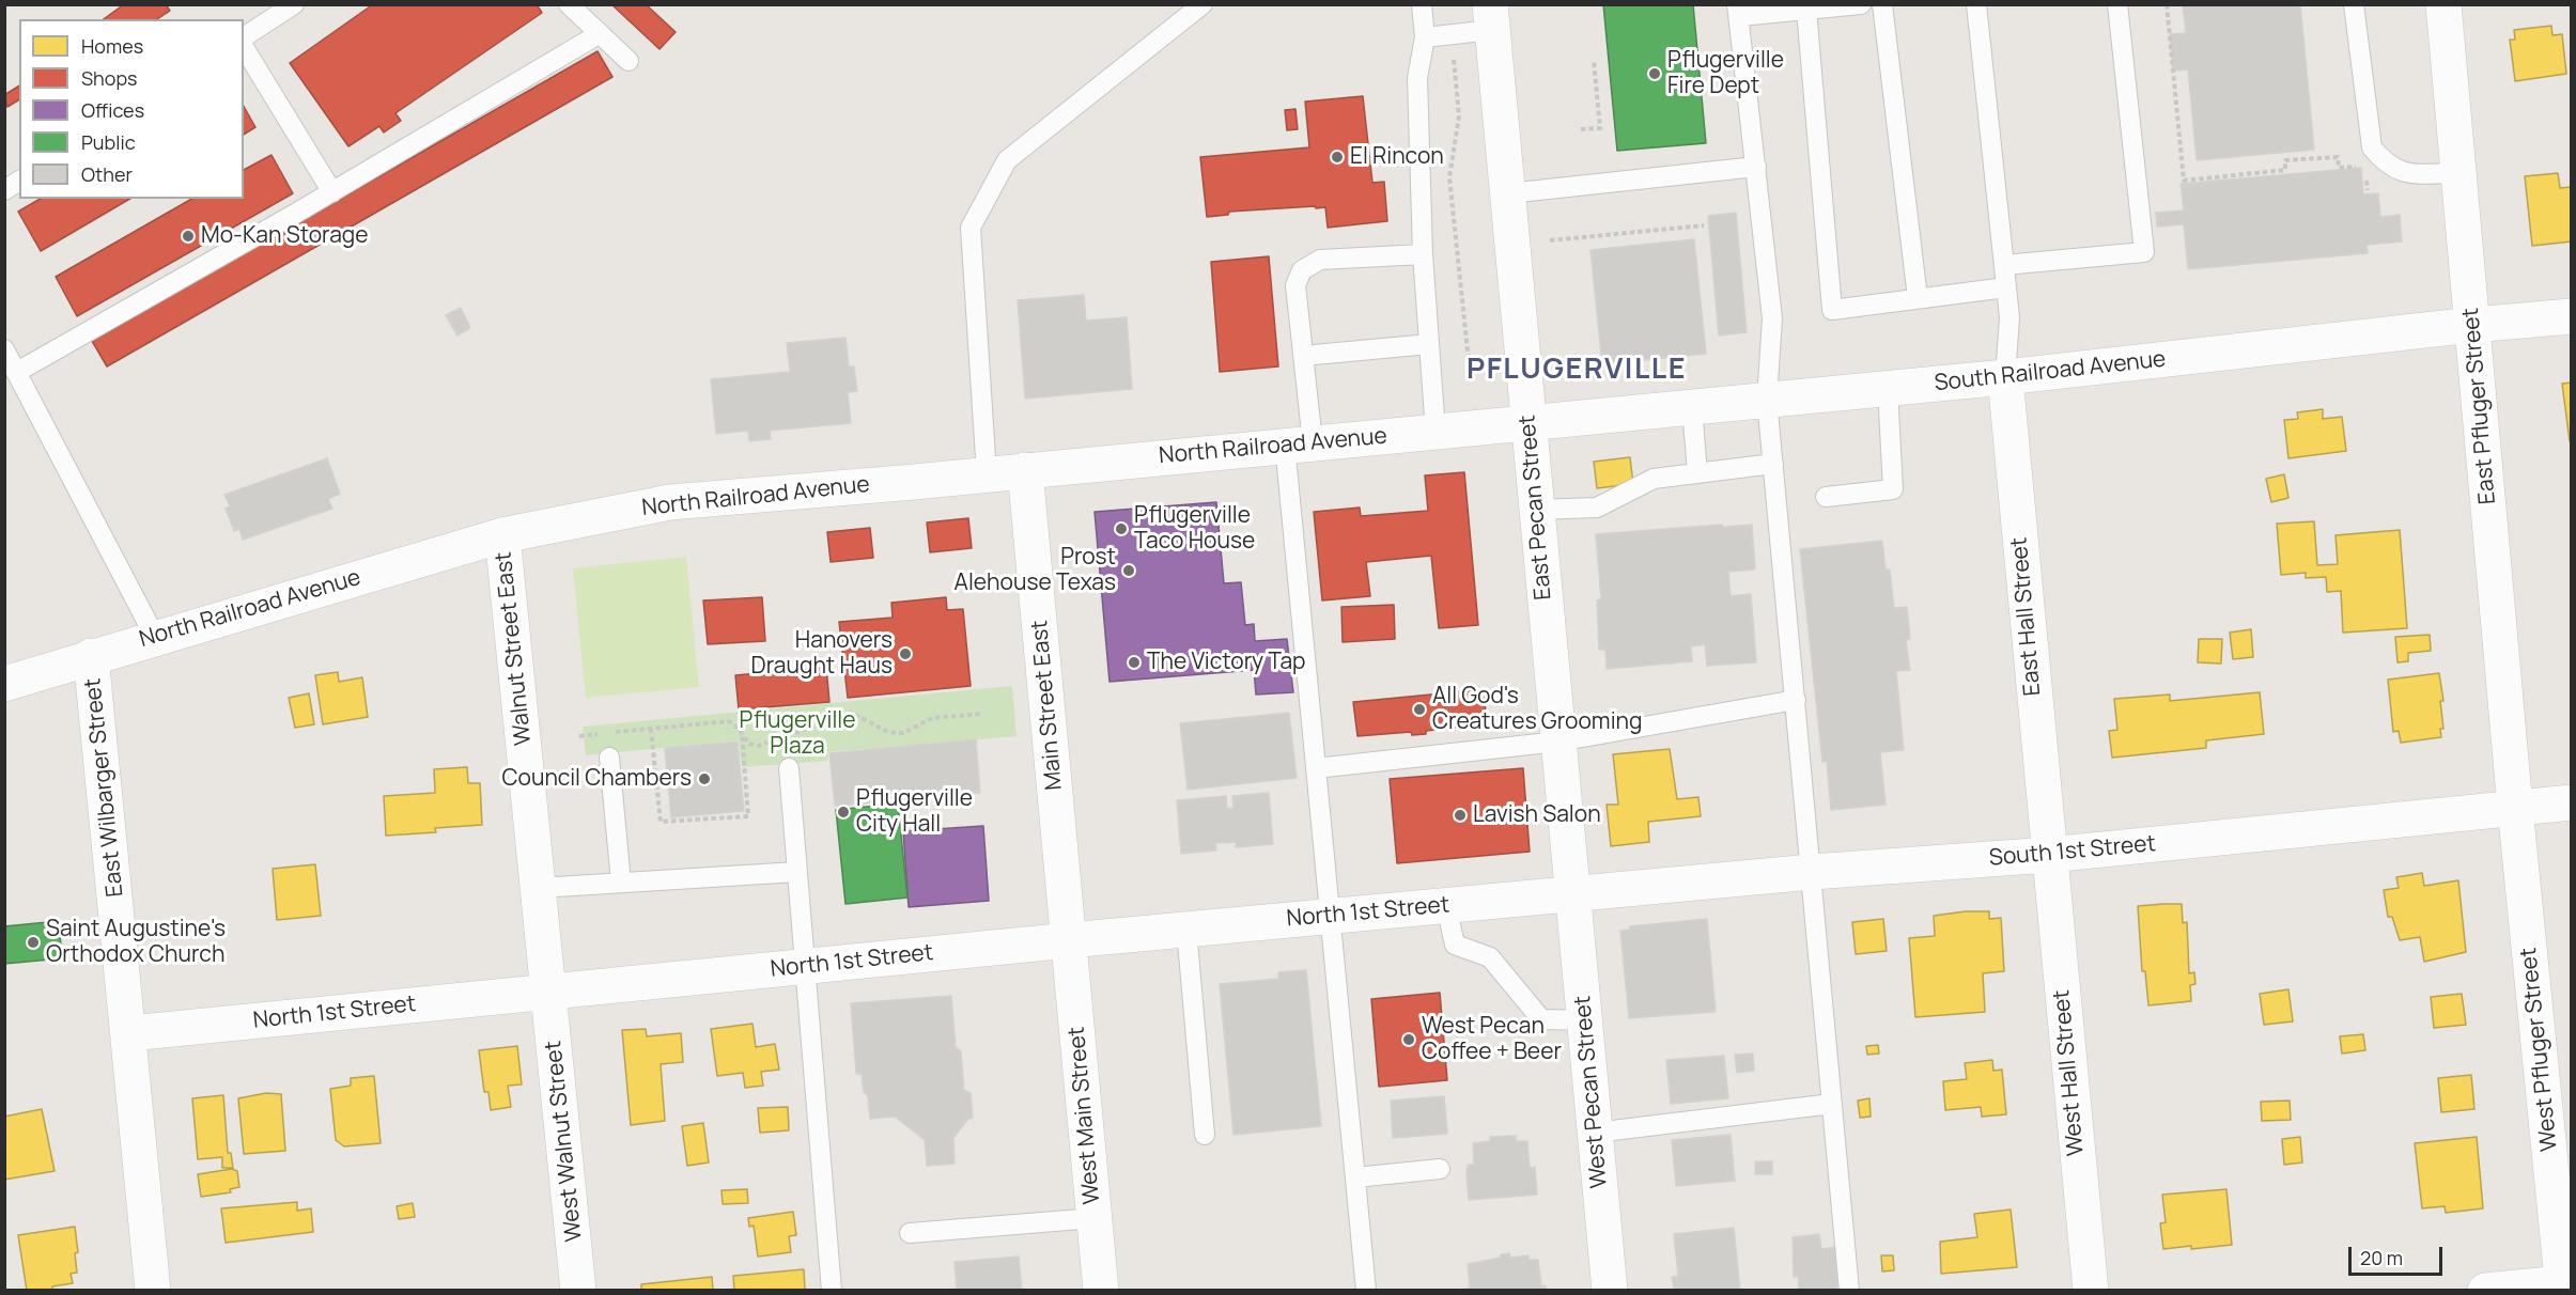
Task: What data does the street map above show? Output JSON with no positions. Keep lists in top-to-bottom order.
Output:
{
  "streets": {
    "street": [
      "South Railroad Avenue",
      "East Pfluger Street",
      "North Railroad Avenue",
      "East Pecan Street",
      "East Hall Street",
      "Walnut Street East",
      "Main Street East",
      "East Wilbarger Street",
      "South 1st Street",
      "North 1st Street",
      "West Pfluger Street",
      "West Hall Street",
      "West Pecan Street",
      "West Main Street",
      "West Walnut Street"
    ]
  },
  "crossings": [
    ["South Railroad Avenue", "East Pfluger Street"],
    ["South Railroad Avenue", "North Railroad Avenue"],
    ["South Railroad Avenue", "East Pecan Street"],
    ["South Railroad Avenue", "East Hall Street"],
    ["East Pfluger Street", "South 1st Street"],
    ["East Pfluger Street", "West Pfluger Street"],
    ["North Railroad Avenue", "East Pecan Street"],
    ["North Railroad Avenue", "Walnut Street East"],
    ["North Railroad Avenue", "Main Street East"],
    ["North Railroad Avenue", "East Wilbarger Street"],
    ["East Pecan Street", "South 1st Street"],
    ["East Pecan Street", "North 1st Street"],
    ["East Pecan Street", "West Pecan Street"],
    ["East Hall Street", "South 1st Street"],
    ["East Hall Street", "West Hall Street"],
    ["Walnut Street East", "North 1st Street"],
    ["Walnut Street East", "West Walnut Street"],
    ["Main Street East", "North 1st Street"],
    ["Main Street East", "West Main Street"],
    ["East Wilbarger Street", "North 1st Street"],
    ["South 1st Street", "North 1st Street"],
    ["South 1st Street", "West Pfluger Street"],
    ["South 1st Street", "West Hall Street"],
    ["South 1st Street", "West Pecan Street"],
    ["North 1st Street", "West Pecan Street"],
    ["North 1st Street", "West Main Street"],
    ["North 1st Street", "West Walnut Street"]
  ],
  "districts": ["PFLUGERVILLE"],
  "parks": ["Pflugerville Plaza"],
  "places": [
    "Pflugerville Fire Dept",
    "El Rincon",
    "Mo-Kan Storage",
    "Pflugerville Taco House",
    "Prost Alehouse Texas",
    "Hanovers Draught Haus",
    "The Victory Tap",
    "All God's Creatures Grooming",
    "Council Chambers",
    "Pflugerville City Hall",
    "Lavish Salon",
    "Saint Augustine's Orthodox Church",
    "West Pecan Coffee + Beer"
  ],
  "legend": [
    "Homes",
    "Shops",
    "Offices",
    "Public",
    "Other"
  ],
  "scale_bar": "20 m"
}
